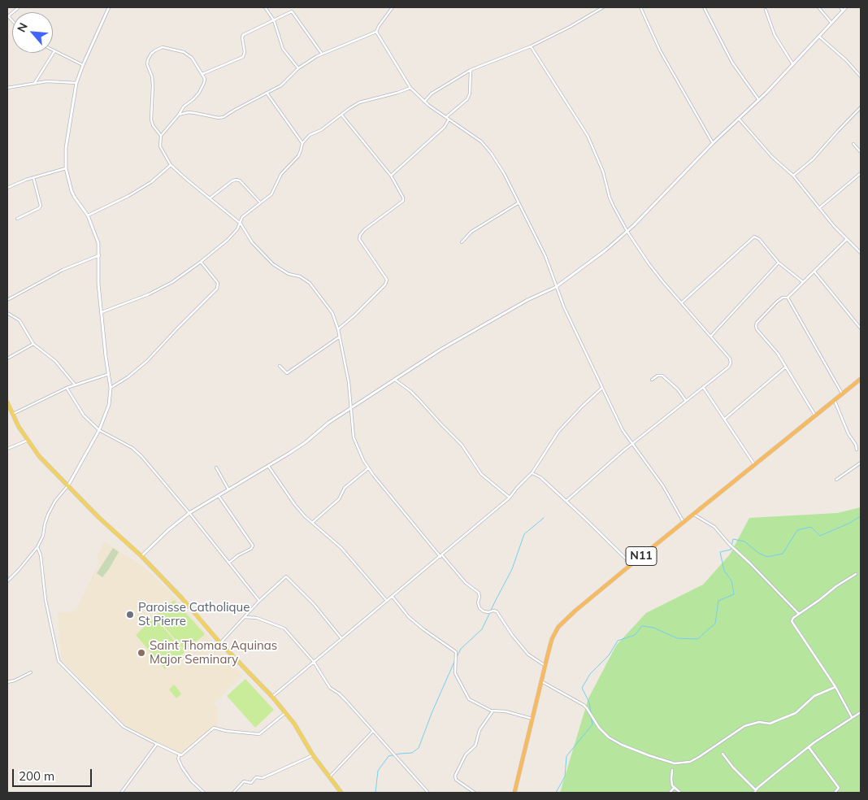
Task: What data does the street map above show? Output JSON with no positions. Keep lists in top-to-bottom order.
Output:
{
  "streets": {
    "highway": ["N11"]
  },
  "places": ["Paroisse Catholique St Pierre", "Saint Thomas Aquinas Major Seminary"],
  "scale_bar": "200 m",
  "north": "top left"
}
